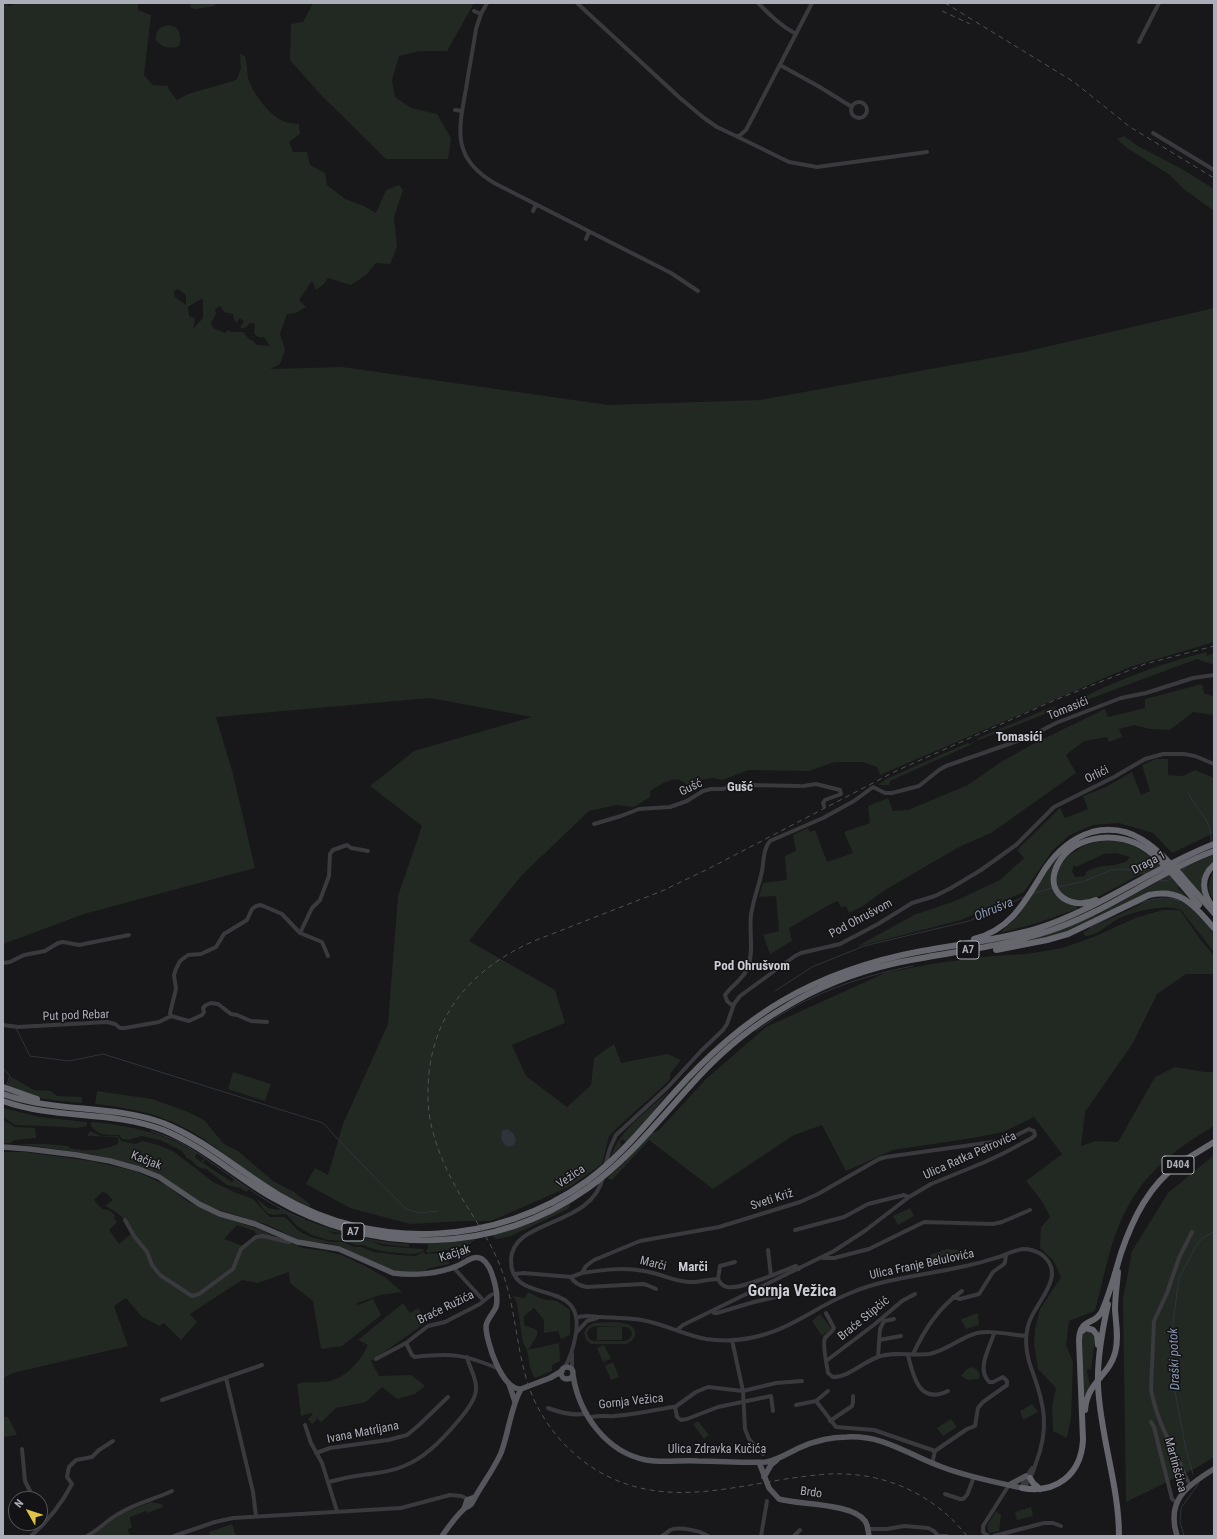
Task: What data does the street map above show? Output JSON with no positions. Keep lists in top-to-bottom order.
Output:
{
  "streets": {
    "highway": [
      "Draga 1",
      "A7",
      "D404",
      "Vežica"
    ],
    "main road": [
      "Kačjak",
      "Ulica Zdravka Kučića",
      "Martinšćica",
      "Brdo"
    ],
    "street": [
      "Tomasići",
      "Orlići",
      "Gušć",
      "Pod Ohrušvom",
      "Put pod Rebar",
      "Ulica Ratka Petrovića",
      "Sveti Križ",
      "Marči",
      "Ulica Franje Belulovića",
      "Braće Ružića",
      "Braće Stipčić",
      "Gornja Vežica",
      "Ivana Matrljana"
    ]
  },
  "crossings": [
    ["Tomasići", "Gušć"],
    ["Orlići", "Pod Ohrušvom"],
    ["Draga 1", "A7"],
    ["Pod Ohrušvom", "Sveti Križ"],
    ["Pod Ohrušvom", "Ulica Franje Belulovića"],
    ["A7", "Vežica"],
    ["Ulica Ratka Petrovića", "Sveti Križ"],
    ["Ulica Ratka Petrovića", "Ulica Franje Belulovića"],
    ["Kačjak", "Braće Ružića"],
    ["Sveti Križ", "Marči"],
    ["Sveti Križ", "Ulica Franje Belulovića"],
    ["Ulica Franje Belulovića", "Braće Stipčić"],
    ["Ulica Franje Belulovića", "Ulica Zdravka Kučića"],
    ["Gornja Vežica", "Ulica Zdravka Kučića"],
    ["Ulica Zdravka Kučića", "Brdo"]
  ],
  "districts": [
    "Tomasići",
    "Gušć",
    "Pod Ohrušvom",
    "Marči",
    "Gornja Vežica"
  ],
  "water": ["Ohrušva", "Draški potok"],
  "north": "top left"
}
